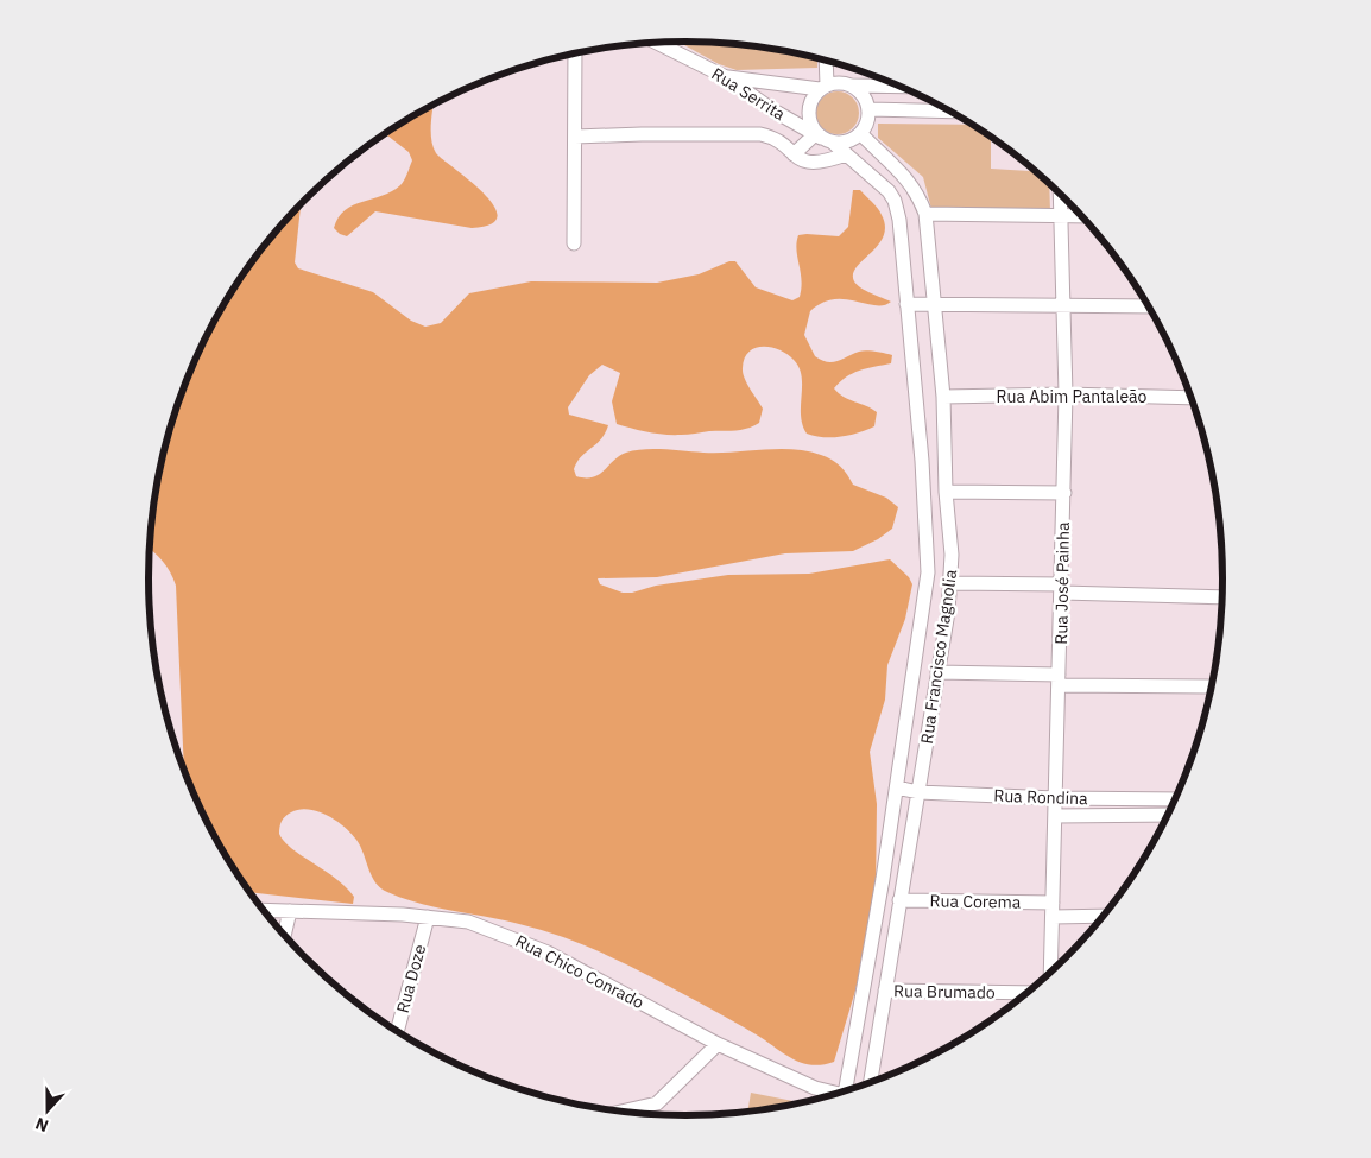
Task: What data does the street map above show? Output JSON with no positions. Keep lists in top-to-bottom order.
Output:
{
  "streets": {
    "street": [
      "Rua Serrita",
      "Rua Abim Pantaleão",
      "Rua José Painha",
      "Rua Francisco Magnolia",
      "Rua Rondina",
      "Rua Corema",
      "Rua Chico Conrado",
      "Rua Doze",
      "Rua Brumado"
    ]
  },
  "crossings": [
    ["Rua Serrita", "Rua Francisco Magnolia"],
    ["Rua Abim Pantaleão", "Rua José Painha"],
    ["Rua Abim Pantaleão", "Rua Francisco Magnolia"],
    ["Rua José Painha", "Rua Rondina"],
    ["Rua José Painha", "Rua Corema"],
    ["Rua Francisco Magnolia", "Rua Rondina"],
    ["Rua Francisco Magnolia", "Rua Corema"],
    ["Rua Francisco Magnolia", "Rua Brumado"],
    ["Rua Chico Conrado", "Rua Doze"]
  ],
  "north": "bottom"
}
